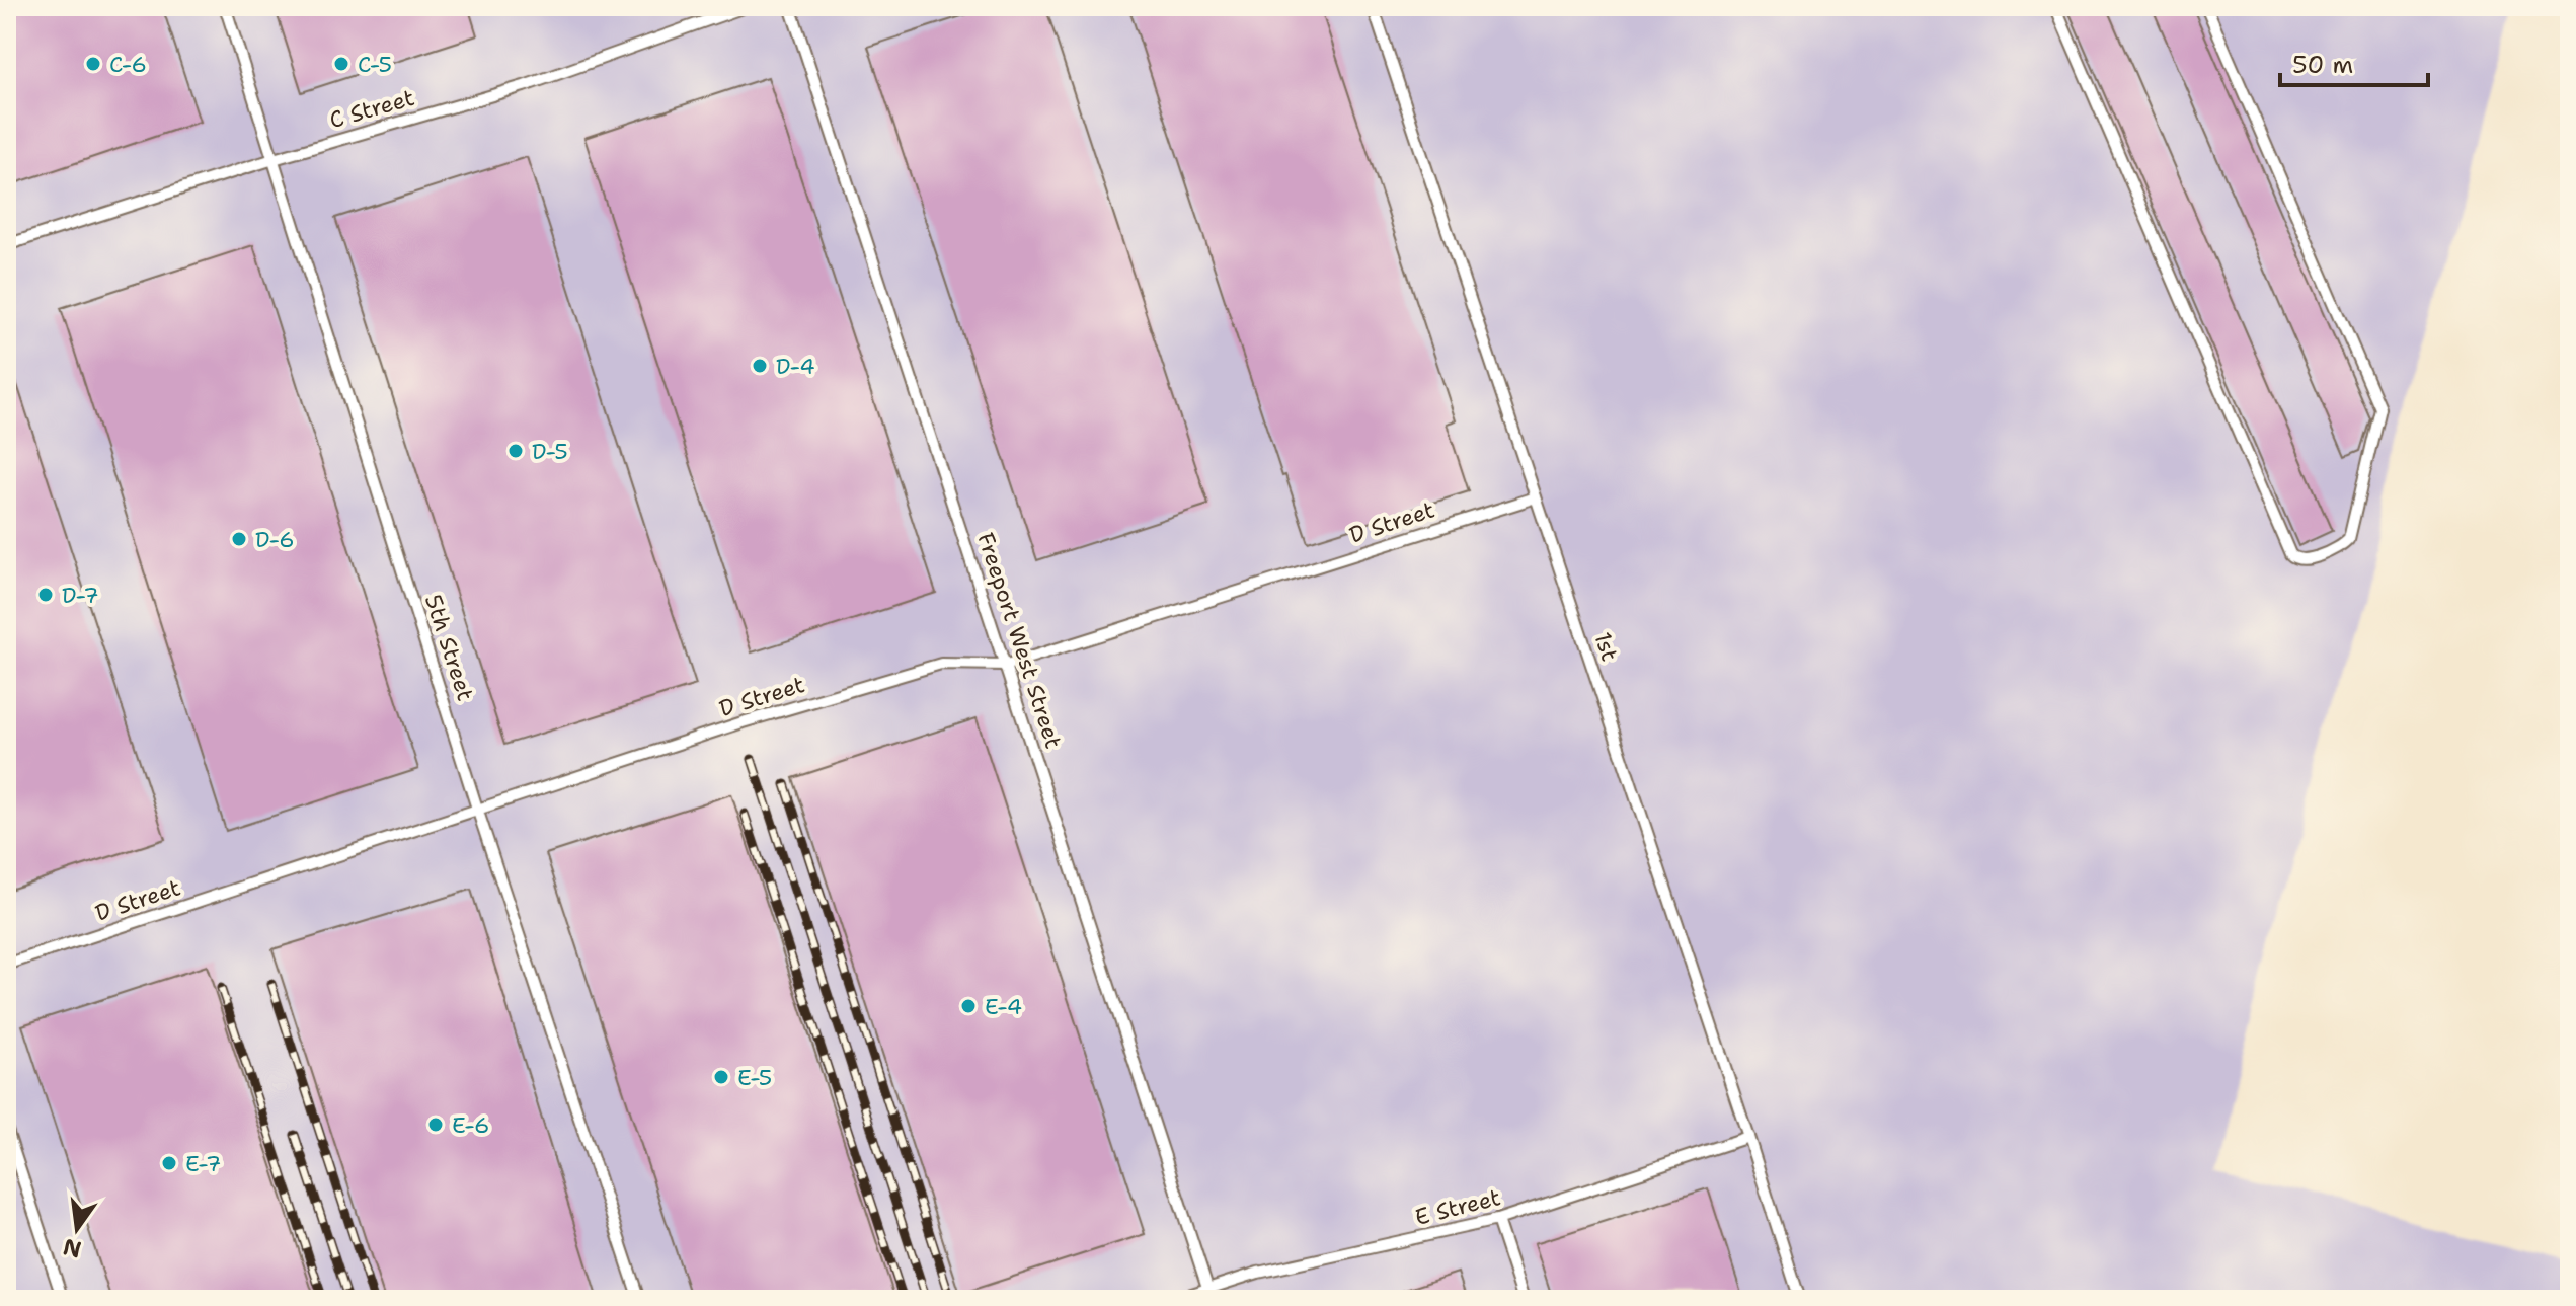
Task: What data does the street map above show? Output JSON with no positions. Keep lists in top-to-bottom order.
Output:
{
  "streets": {
    "lane": [
      "C Street",
      "D Street",
      "Freeport West Street",
      "1st",
      "5th Street",
      "E Street"
    ]
  },
  "crossings": [
    ["C Street", "5th Street"],
    ["D Street", "Freeport West Street"],
    ["D Street", "1st"],
    ["D Street", "5th Street"],
    ["Freeport West Street", "E Street"],
    ["1st", "E Street"]
  ],
  "places": [
    "C-6",
    "C-5",
    "D-4",
    "D-5",
    "D-6",
    "D-7",
    "E-4",
    "E-5",
    "E-6",
    "E-7"
  ],
  "scale_bar": "50 m",
  "north": "bottom"
}
